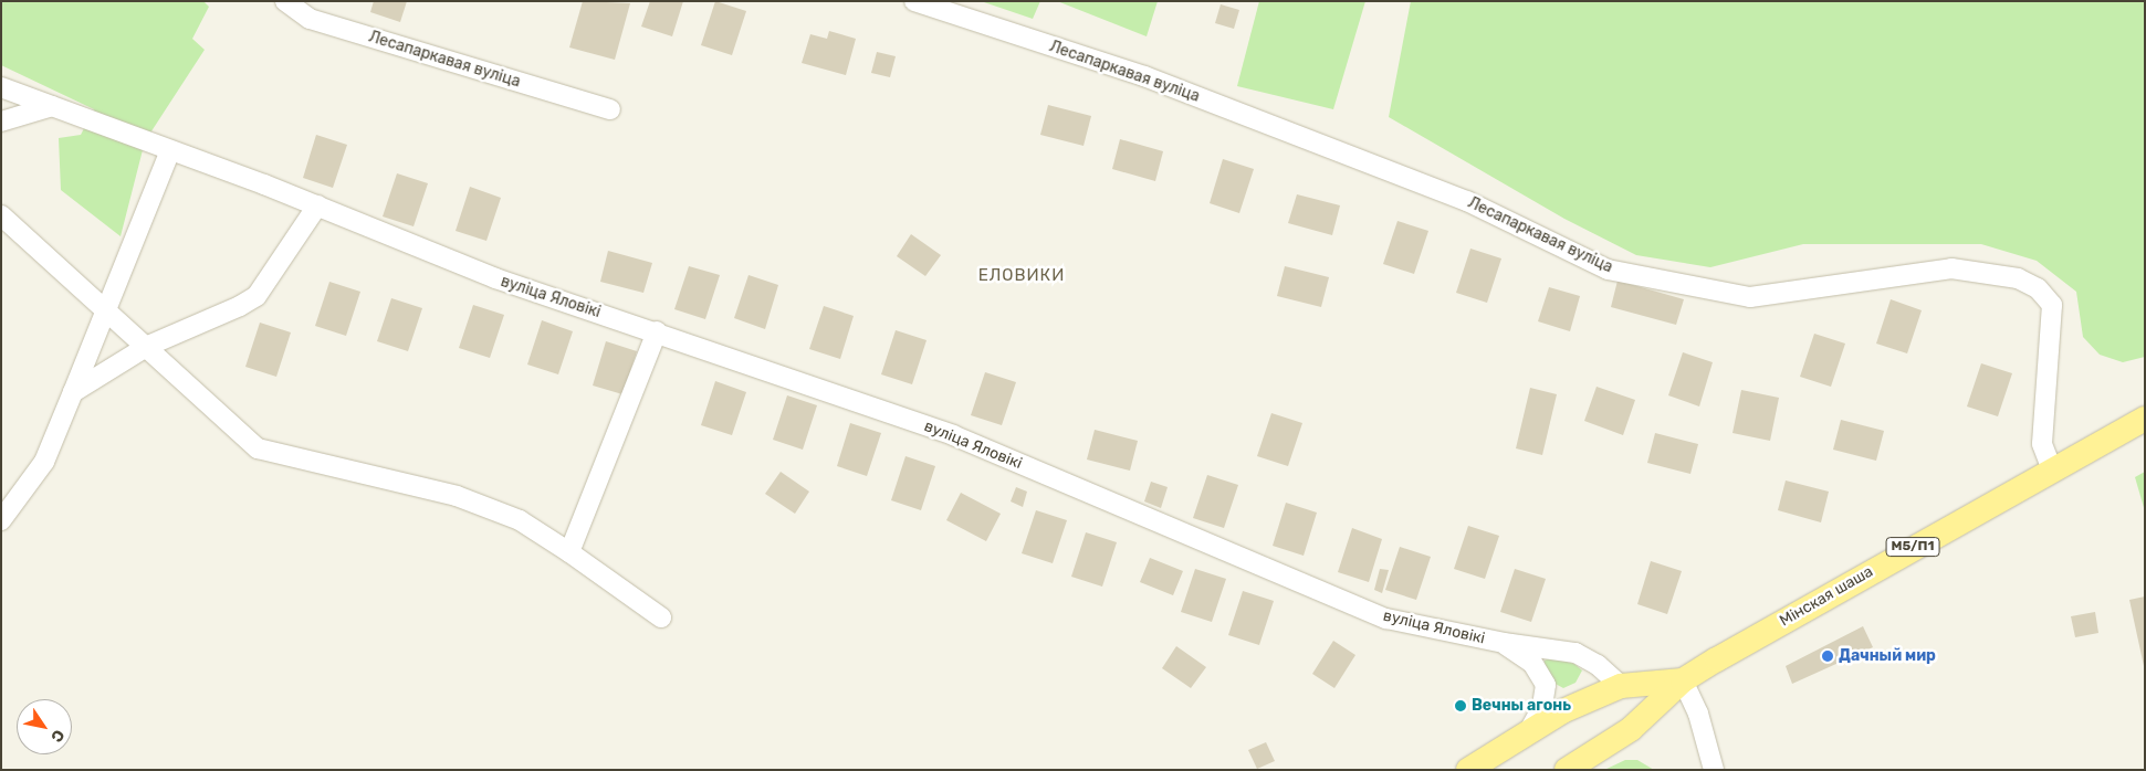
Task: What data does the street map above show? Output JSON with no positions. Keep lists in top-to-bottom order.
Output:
{
  "streets": {
    "main road": ["М5/П1", "Мінская шаша"],
    "street": ["Лесапаркавая вуліца", "вуліца Яловікі"]
  },
  "crossings": [
    ["Лесапаркавая вуліца", "Мінская шаша"],
    ["вуліца Яловікі", "М5/П1"],
    ["М5/П1", "Мінская шаша"]
  ],
  "districts": ["ЕЛОВИКИ"],
  "places": ["Дачный мир", "Вечны агонь"],
  "north": "bottom right"
}
